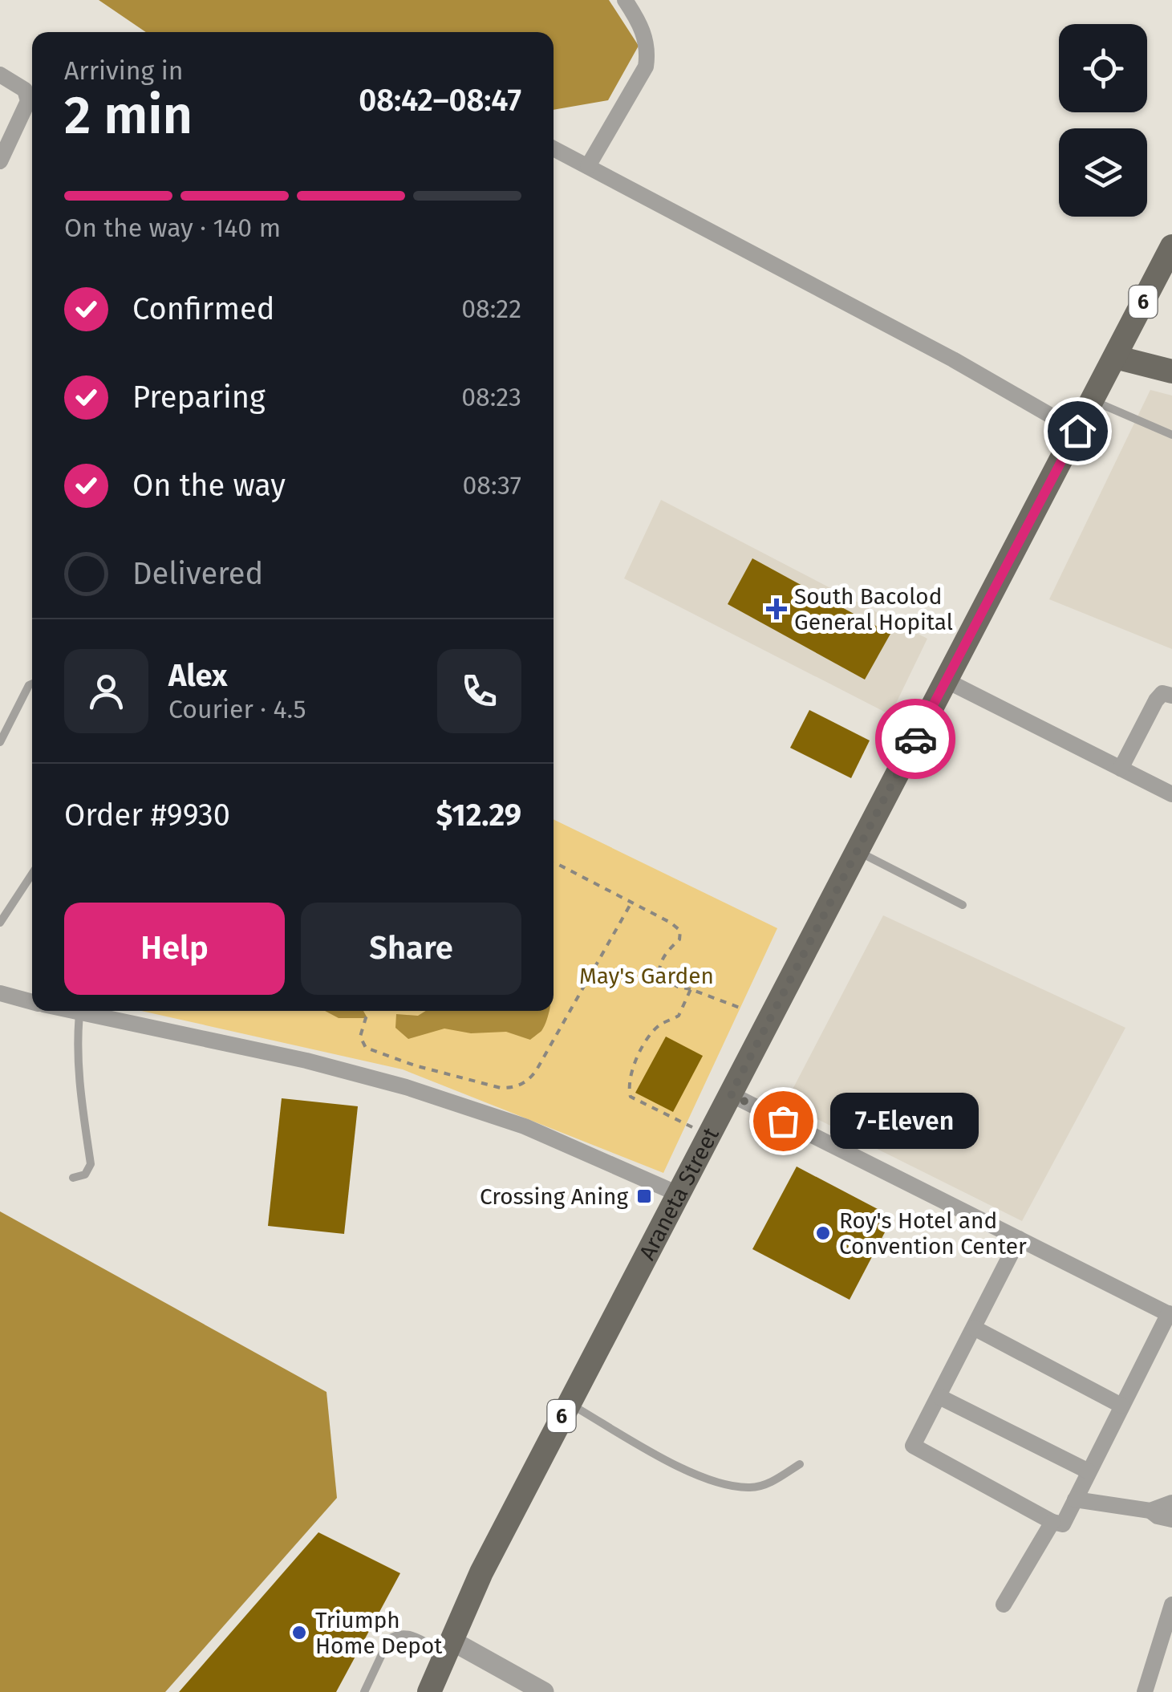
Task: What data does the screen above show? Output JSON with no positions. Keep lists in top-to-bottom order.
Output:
{
  "streets": {
    "main road": ["6", "Araneta Street"]
  },
  "crossings": [
    ["6", "Araneta Street"]
  ],
  "parks": ["May's Garden"],
  "places": {
    "health": ["South Bacolod General Hopital"],
    "other": ["7-Eleven", "Roy's Hotel and Convention Center", "Triumph Home Depot"],
    "transit": ["Crossing Aning"]
  },
  "page": {
    "heading": ["2 min", "Arriving in", "08:42–08:47"],
    "panel": [
      "Alex",
      "Courier · 4.5",
      "Order #9930",
      "$12.29"
    ],
    "bar": "On the way · 140 m",
    "list": [
      ["Confirmed", "08:22"],
      ["Preparing", "08:23"],
      ["On the way", "08:37"],
      "Delivered"
    ],
    "buttons": ["Help", "Share"],
    "bubble": "7-Eleven"
  }
}
